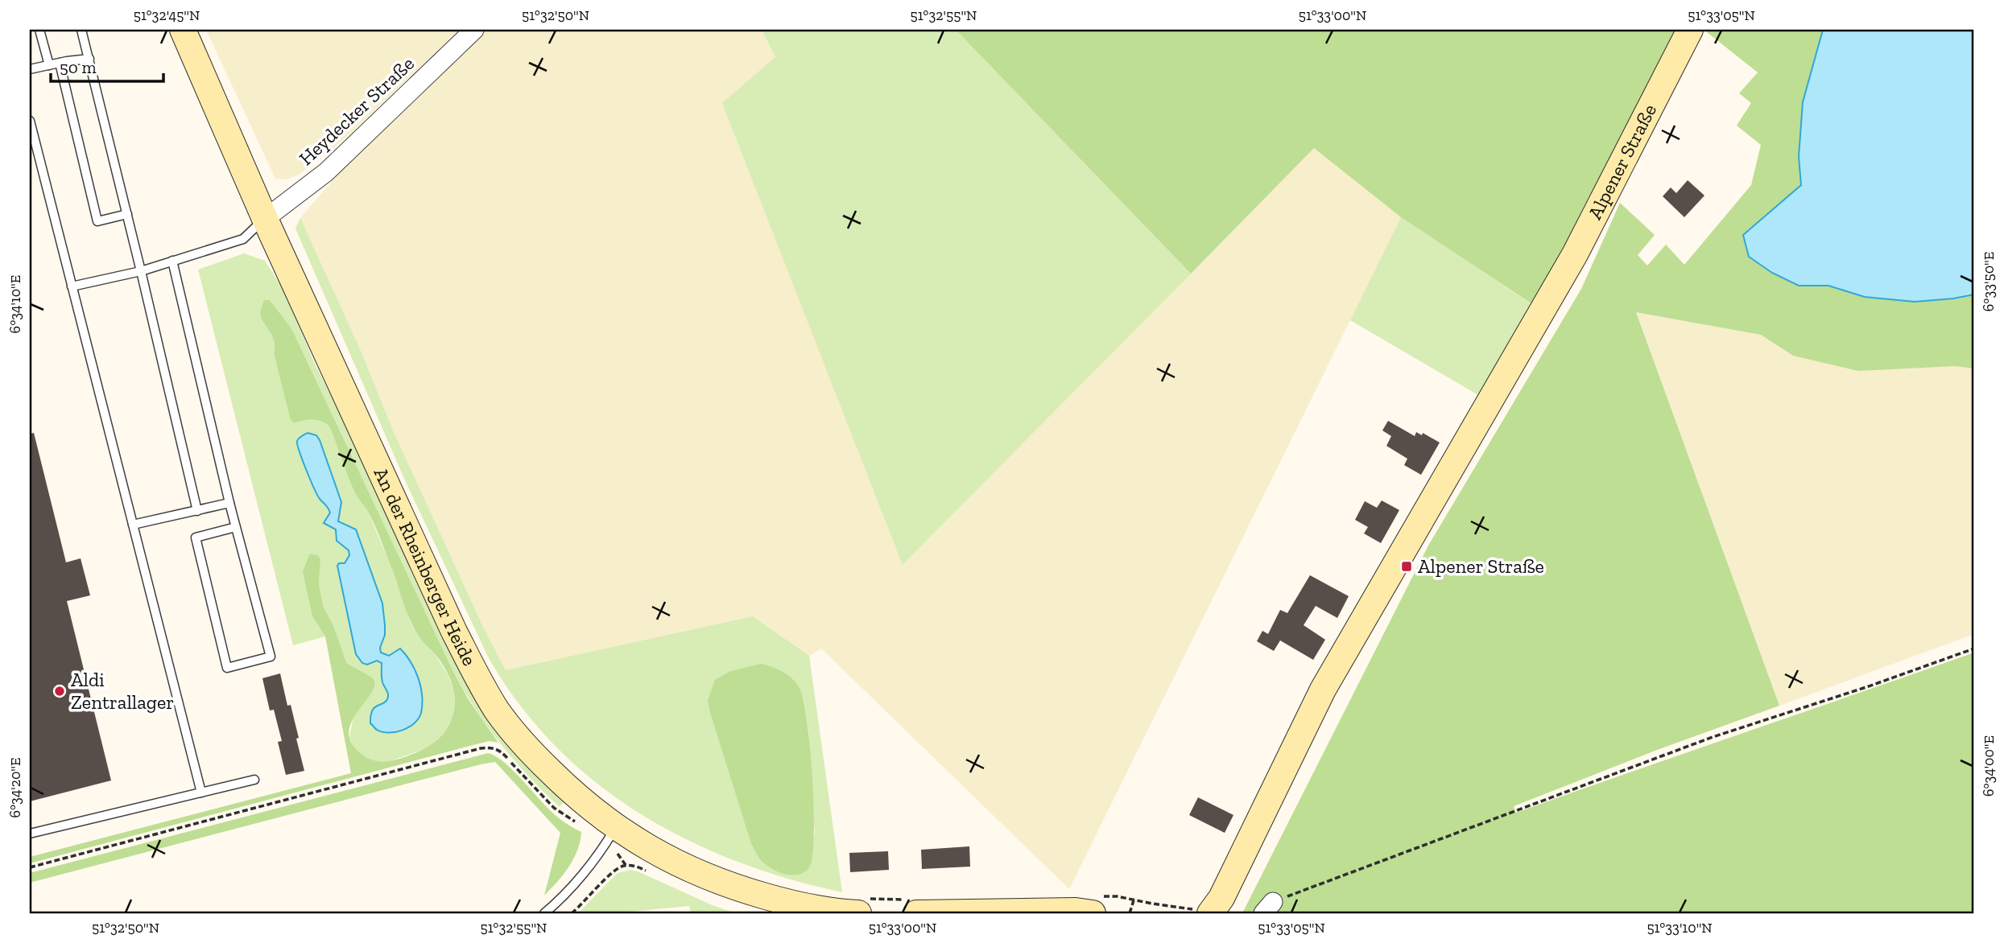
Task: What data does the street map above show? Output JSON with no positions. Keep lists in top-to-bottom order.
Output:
{
  "streets": {
    "street": ["Heydecker Straße", "Alpener Straße", "An der Rheinberger Heide"]
  },
  "crossings": [
    ["Heydecker Straße", "An der Rheinberger Heide"]
  ],
  "places": {
    "transit": ["Alpener Straße"],
    "other": ["Aldi Zentrallager"]
  },
  "scale_bar": "50 m",
  "coordinates": [
    "51°32'45\"N",
    "51°32'50\"N",
    "51°32'55\"N",
    "51°33'00\"N",
    "51°33'05\"N",
    "6°33'50\"E",
    "6°34'10\"E",
    "6°34'00\"E",
    "6°34'20\"E",
    "51°33'10\"N"
  ]
}
